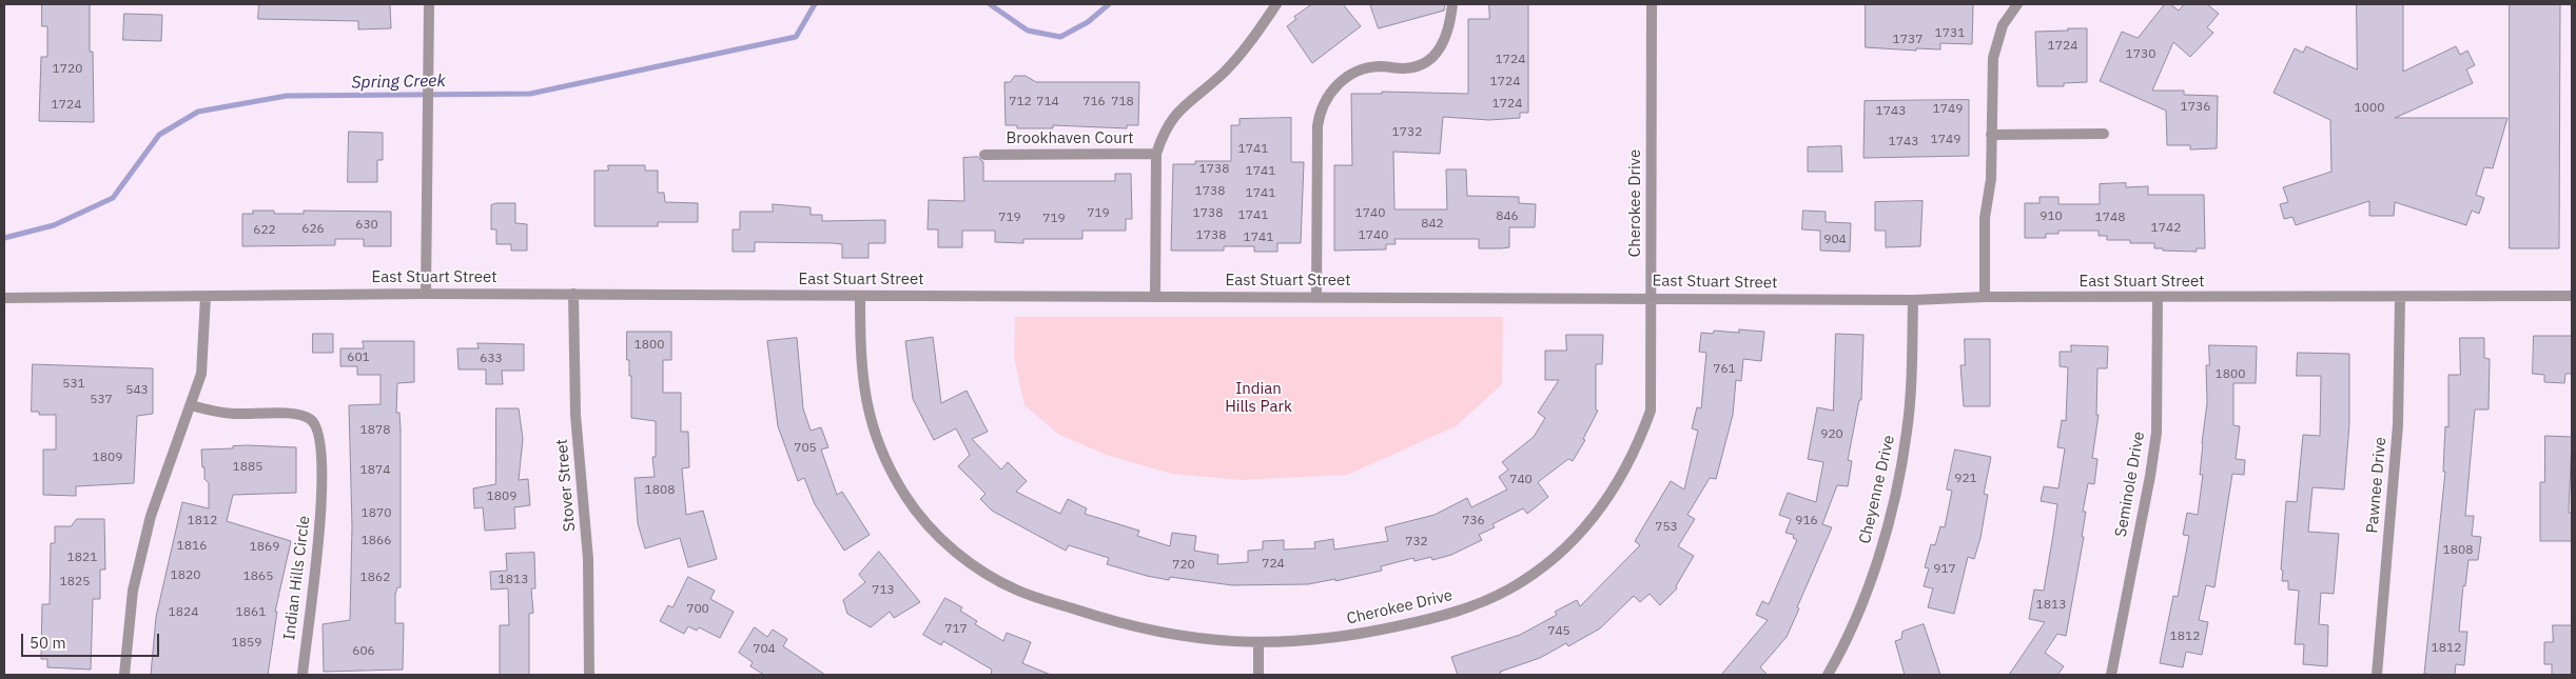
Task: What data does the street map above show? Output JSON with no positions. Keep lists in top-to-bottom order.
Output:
{
  "streets": {
    "street": [
      "Brookhaven Court",
      "Cherokee Drive",
      "East Stuart Street",
      "Seminole Drive",
      "Stover Street",
      "Pawnee Drive",
      "Cheyenne Drive",
      "Indian Hills Circle"
    ]
  },
  "crossings": [
    ["Cherokee Drive", "East Stuart Street"],
    ["East Stuart Street", "Seminole Drive"],
    ["East Stuart Street", "Stover Street"],
    ["East Stuart Street", "Pawnee Drive"],
    ["East Stuart Street", "Cheyenne Drive"]
  ],
  "water": ["Spring Creek"],
  "parks": ["Indian Hills Park"],
  "house_numbers": [
    "1731",
    "1737",
    "1724",
    "1730",
    "1724",
    "1720",
    "1724",
    "712",
    "714",
    "716",
    "718",
    "1724",
    "1724",
    "1736",
    "1000",
    "1749",
    "1743",
    "1732",
    "1749",
    "1743",
    "1741",
    "1738",
    "1741",
    "1738",
    "1741",
    "719",
    "1738",
    "1740",
    "1741",
    "846",
    "910",
    "719",
    "1748",
    "719",
    "842",
    "630",
    "1742",
    "626",
    "622",
    "1738",
    "1740",
    "1741",
    "904",
    "1800",
    "601",
    "633",
    "761",
    "1800",
    "531",
    "543",
    "537",
    "1878",
    "920",
    "705",
    "1809",
    "1885",
    "1874",
    "921",
    "740",
    "1808",
    "1809",
    "1870",
    "1812",
    "736",
    "916",
    "753",
    "1866",
    "732",
    "1816",
    "1869",
    "1808",
    "1821",
    "724",
    "720",
    "917",
    "1820",
    "1865",
    "1862",
    "1813",
    "1825",
    "713",
    "1813",
    "700",
    "1824",
    "1861",
    "717",
    "745",
    "1812",
    "1859",
    "1812",
    "704",
    "606"
  ],
  "scale_bar": "50 m"
}
